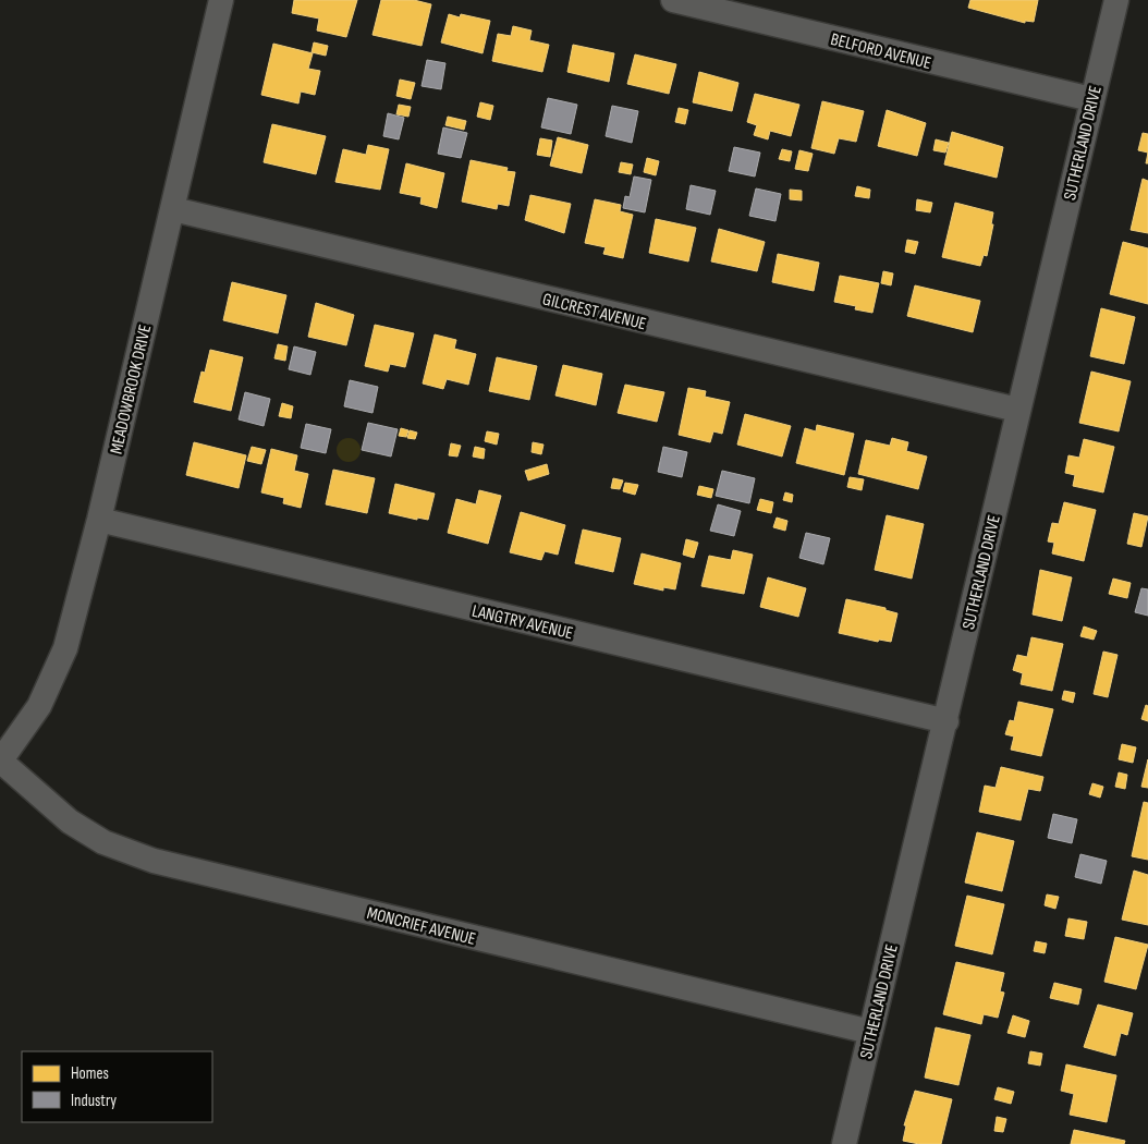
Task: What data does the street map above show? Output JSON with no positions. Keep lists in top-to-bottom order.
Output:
{
  "streets": {
    "street": [
      "BELFORD AVENUE",
      "SUTHERLAND DRIVE",
      "GILCREST AVENUE",
      "MEADOWBROOK DRIVE",
      "LANGTRY AVENUE",
      "MONCRIEF AVENUE"
    ]
  },
  "crossings": [
    ["BELFORD AVENUE", "SUTHERLAND DRIVE"],
    ["SUTHERLAND DRIVE", "GILCREST AVENUE"],
    ["SUTHERLAND DRIVE", "LANGTRY AVENUE"],
    ["SUTHERLAND DRIVE", "MONCRIEF AVENUE"],
    ["GILCREST AVENUE", "MEADOWBROOK DRIVE"],
    ["MEADOWBROOK DRIVE", "LANGTRY AVENUE"],
    ["MEADOWBROOK DRIVE", "MONCRIEF AVENUE"]
  ],
  "legend": ["Homes", "Industry"]
}
